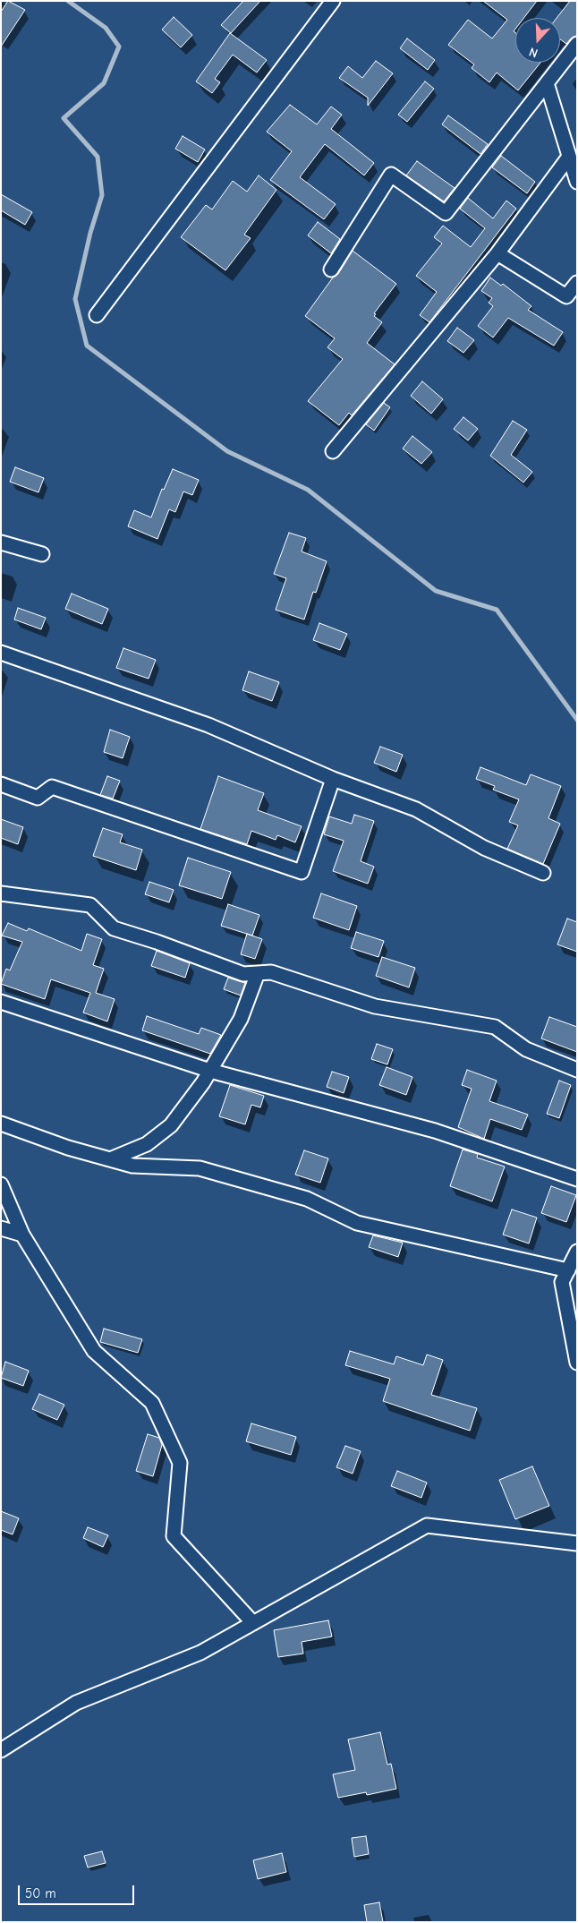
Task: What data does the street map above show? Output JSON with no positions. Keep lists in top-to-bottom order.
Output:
{
  "scale_bar": "50 m",
  "north": "bottom"
}
